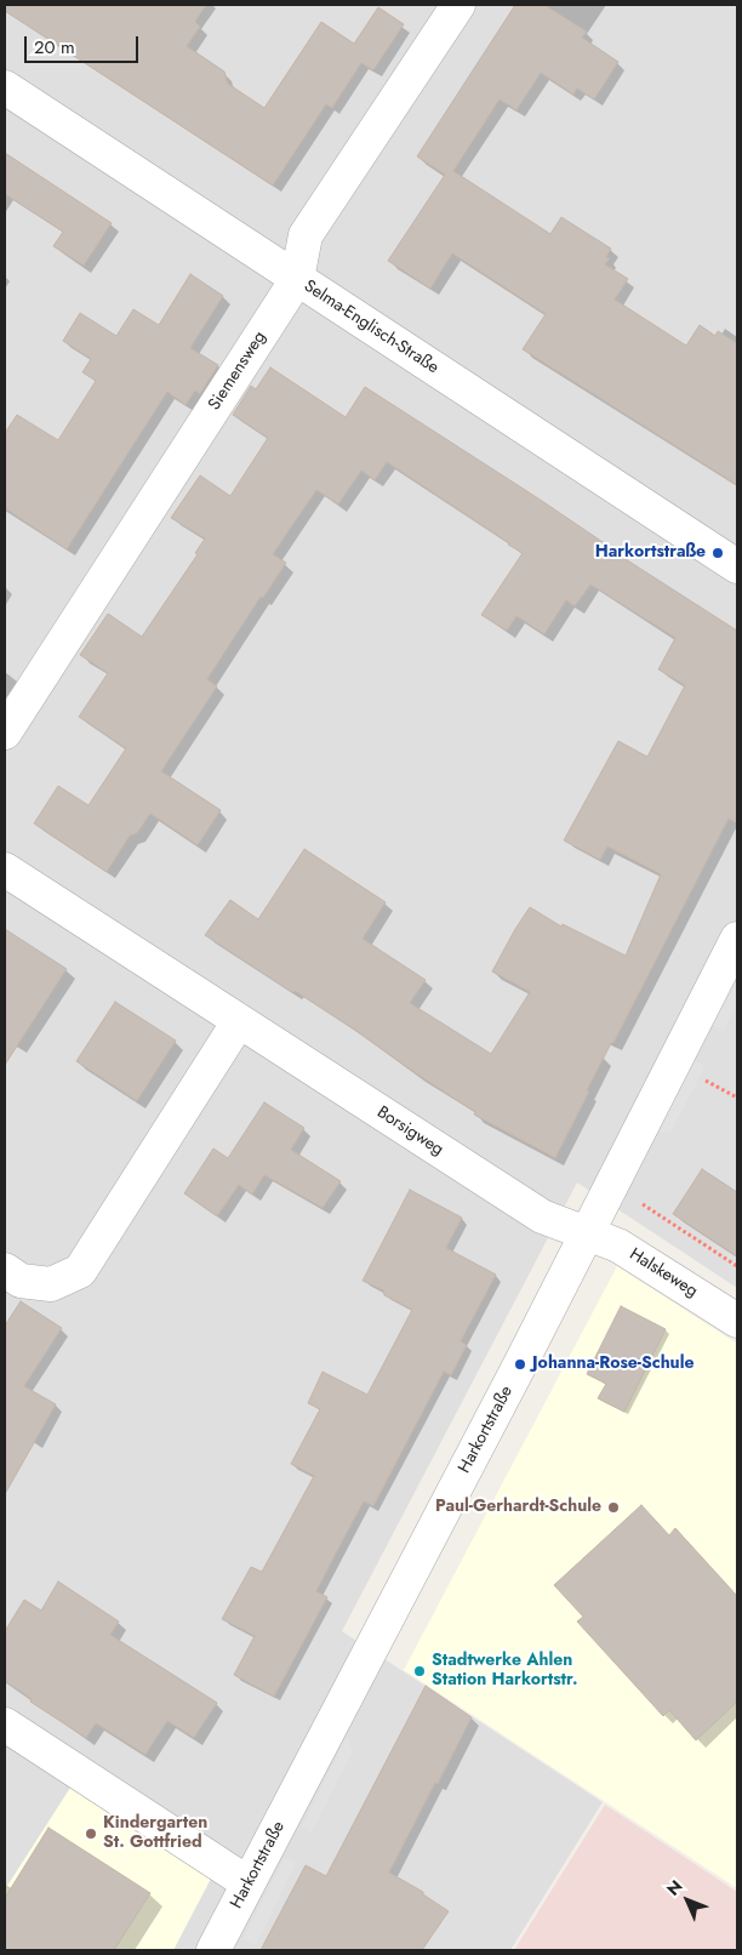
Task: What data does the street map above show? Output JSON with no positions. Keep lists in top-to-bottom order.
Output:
{
  "streets": {
    "street": [
      "Selma-Englisch-Straße",
      "Siemensweg",
      "Borsigweg",
      "Halskeweg",
      "Harkortstraße"
    ]
  },
  "crossings": [
    ["Selma-Englisch-Straße", "Siemensweg"],
    ["Borsigweg", "Halskeweg"],
    ["Borsigweg", "Harkortstraße"],
    ["Halskeweg", "Harkortstraße"]
  ],
  "places": [
    "Harkortstraße",
    "Johanna-Rose-Schule",
    "Paul-Gerhardt-Schule",
    "Stadtwerke Ahlen Station Harkortstr.",
    "Kindergarten St. Gottfried"
  ],
  "scale_bar": "20 m",
  "north": "top left"
}
